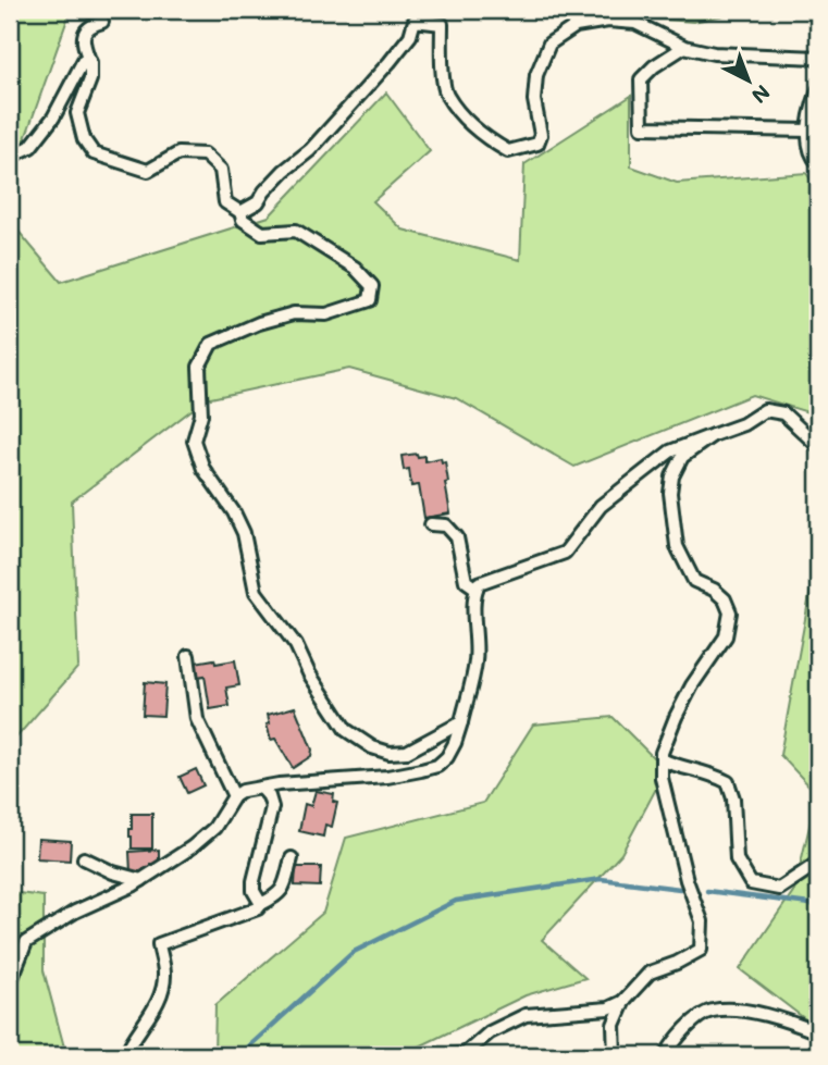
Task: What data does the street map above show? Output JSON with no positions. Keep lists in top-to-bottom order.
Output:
{
  "north": "bottom right"
}
